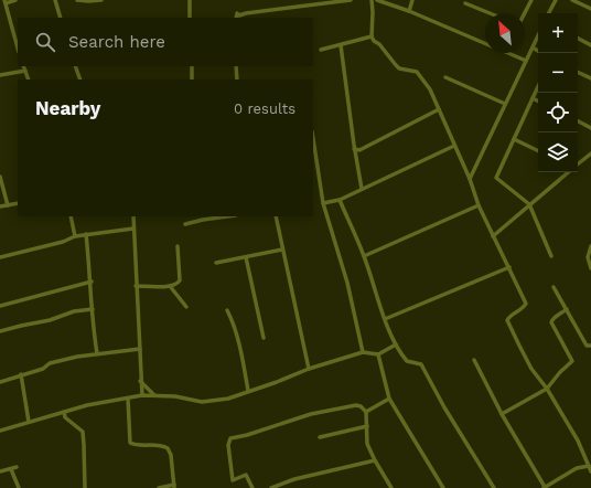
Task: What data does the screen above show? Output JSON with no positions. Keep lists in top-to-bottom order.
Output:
{
  "north": "top left",
  "page": {
    "map_buttons": ["+", "−"],
    "search": "Search here",
    "heading": ["Nearby", "0 results"]
  }
}
